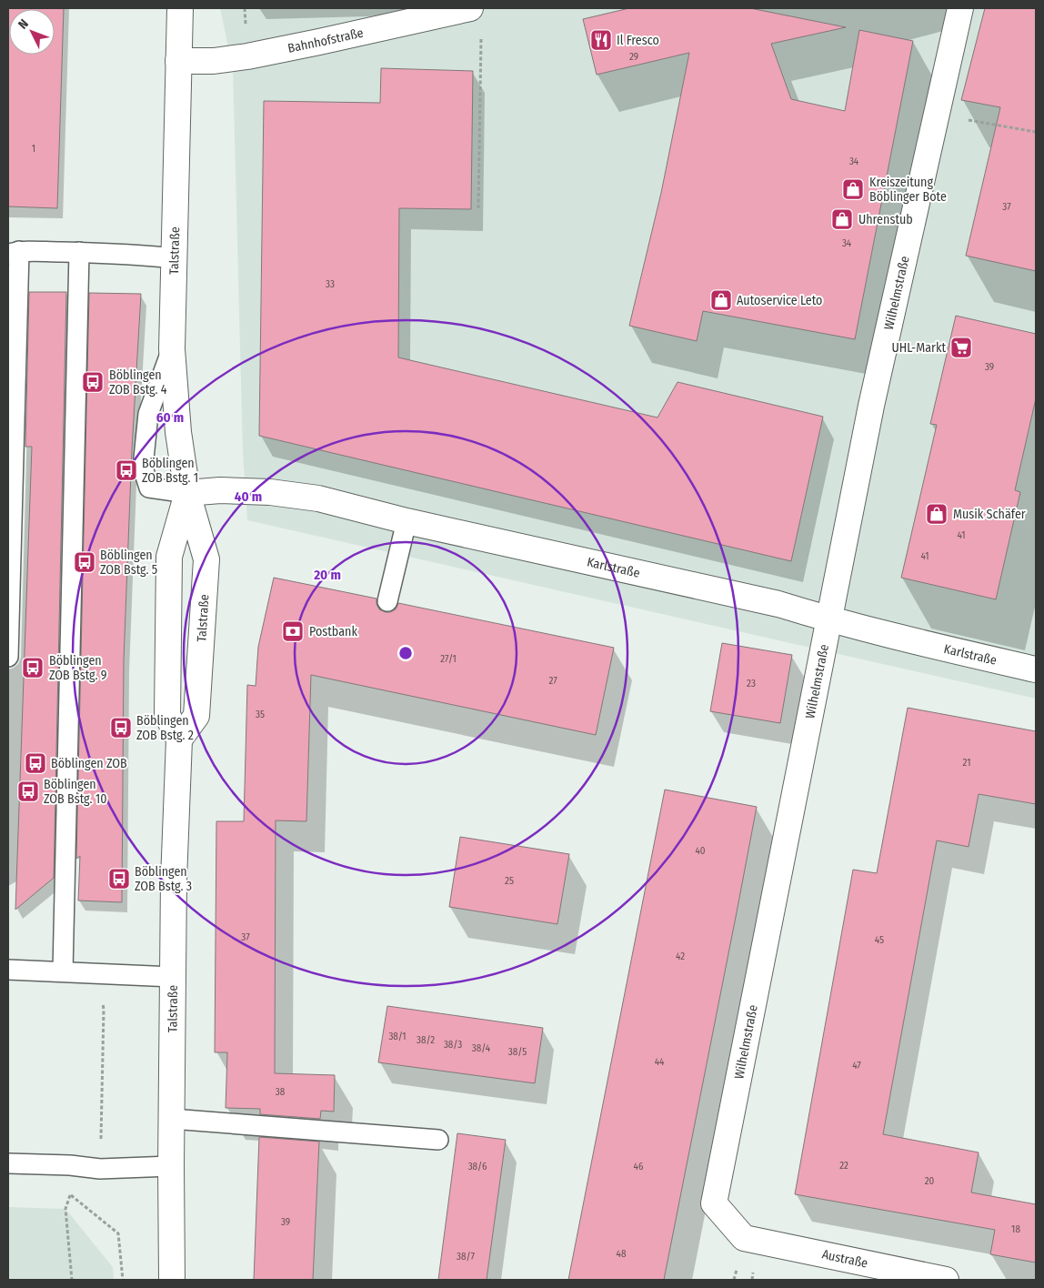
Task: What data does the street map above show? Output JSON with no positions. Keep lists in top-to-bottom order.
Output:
{
  "streets": {
    "street": [
      "Bahnhofstraße",
      "Talstraße",
      "Wilhelmstraße",
      "Karlstraße",
      "Austraße"
    ]
  },
  "crossings": [
    ["Bahnhofstraße", "Talstraße"],
    ["Talstraße", "Karlstraße"],
    ["Wilhelmstraße", "Karlstraße"],
    ["Wilhelmstraße", "Austraße"]
  ],
  "places": {
    "restaurant": ["Il Fresco"],
    "shop": [
      "Kreiszeitung Böblinger Bote",
      "Uhrenstub",
      "Autoservice Leto",
      "Musik Schäfer"
    ],
    "supermarket": ["UHL-Markt"],
    "bus stop": [
      "Böblingen ZOB Bstg. 4",
      "Böblingen ZOB Bstg. 1",
      "Böblingen ZOB Bstg. 5",
      "Böblingen ZOB Bstg. 9",
      "Böblingen ZOB Bstg. 2",
      "Böblingen ZOB",
      "Böblingen ZOB Bstg. 10",
      "Böblingen ZOB Bstg. 3"
    ],
    "bank": ["Postbank"]
  },
  "house_numbers": [
    "29",
    "1",
    "34",
    "37",
    "34",
    "33",
    "39",
    "41",
    "41",
    "27/1",
    "27",
    "23",
    "35",
    "21",
    "40",
    "25",
    "37",
    "45",
    "42",
    "38/1",
    "38/2",
    "38/3",
    "38/4",
    "38/5",
    "44",
    "47",
    "38",
    "22",
    "38/6",
    "46",
    "20",
    "39",
    "18",
    "48",
    "38/7"
  ],
  "north": "top left",
  "rings": ["60 m", "40 m", "20 m"]
}
